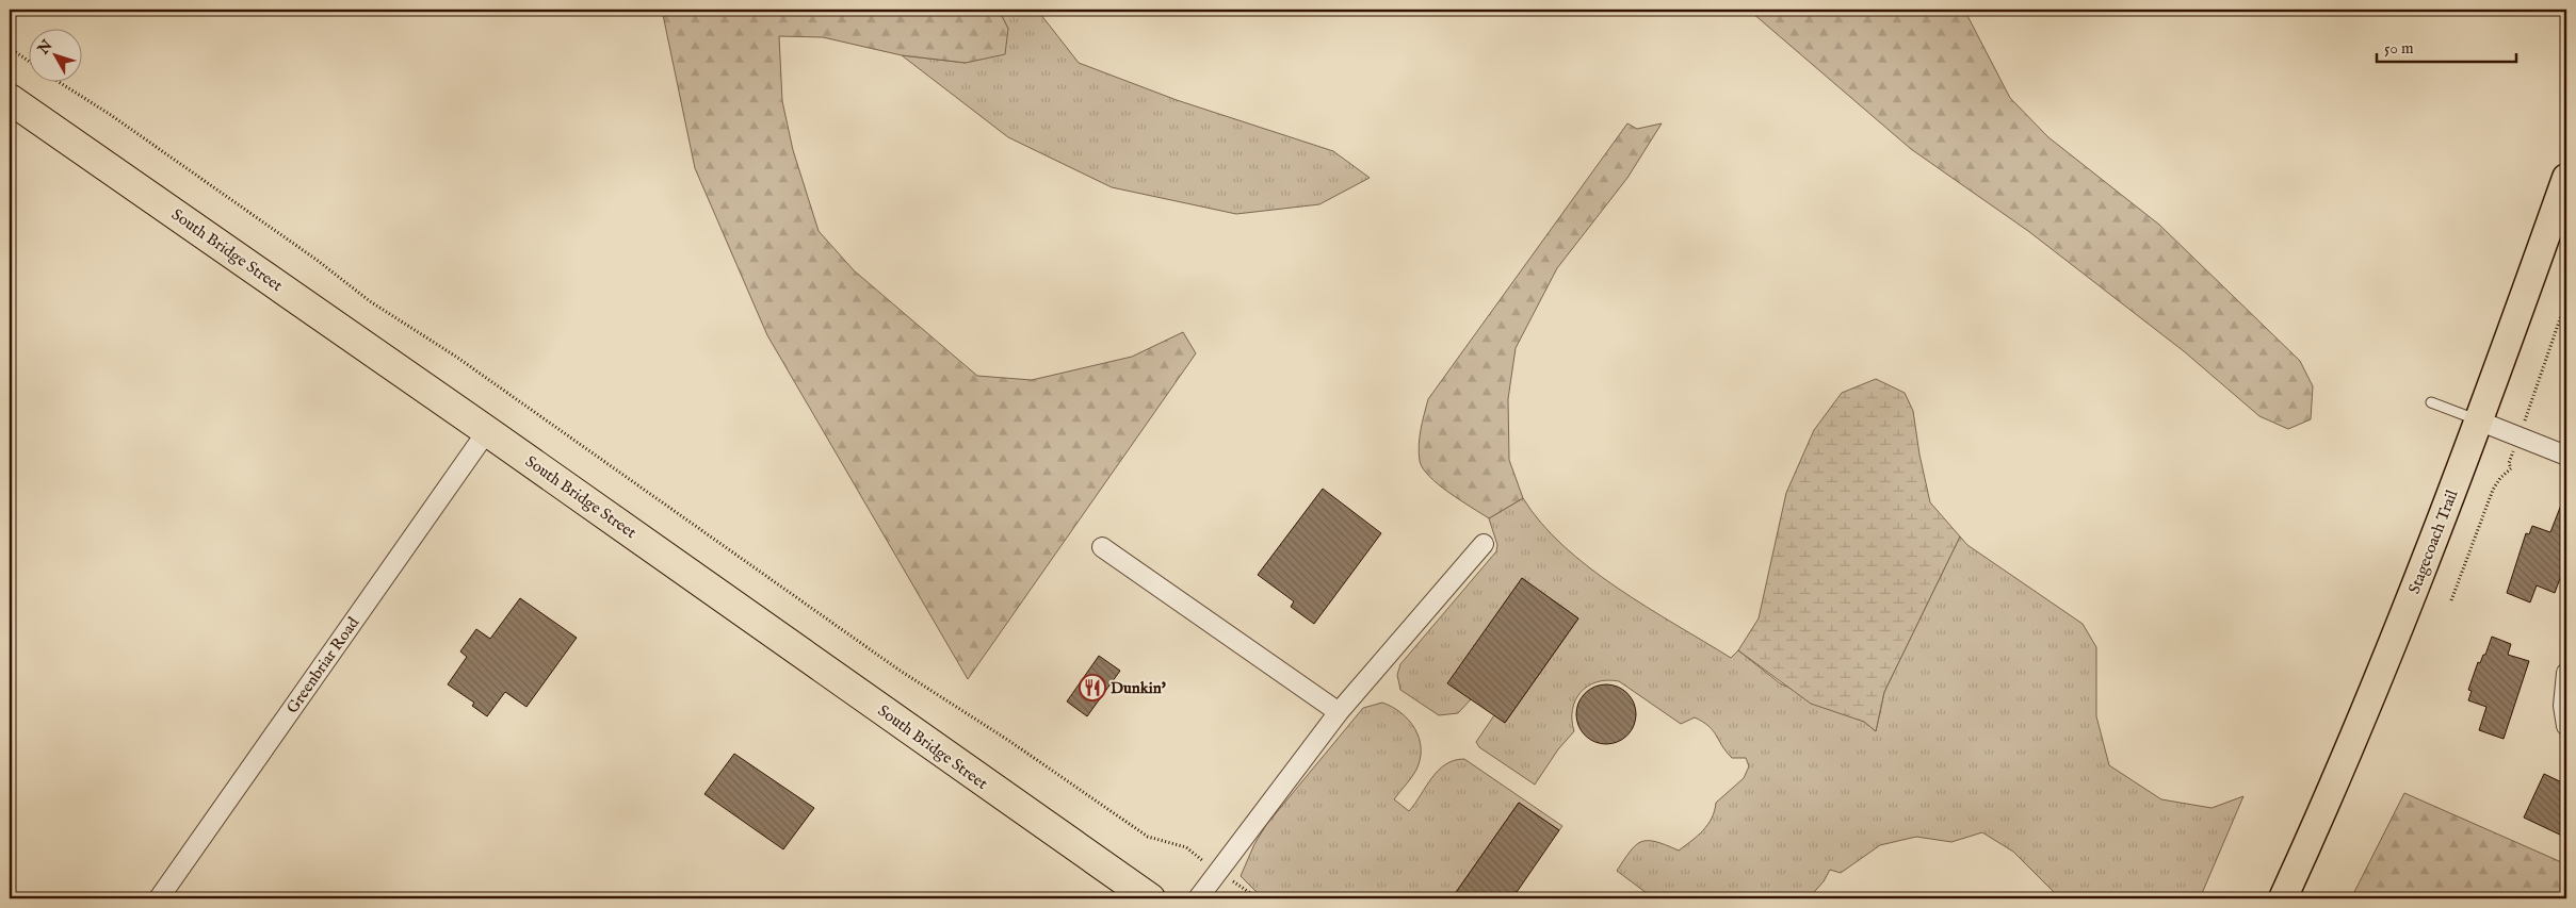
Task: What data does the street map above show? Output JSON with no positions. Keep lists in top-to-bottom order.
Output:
{
  "streets": {
    "highway": ["South Bridge Street"],
    "main road": ["Stagecoach Trail"],
    "street": ["Greenbriar Road"]
  },
  "crossings": [
    ["South Bridge Street", "Greenbriar Road"]
  ],
  "places": {
    "restaurant": ["Dunkin'"]
  },
  "scale_bar": "50 m",
  "north": "top left"
}
